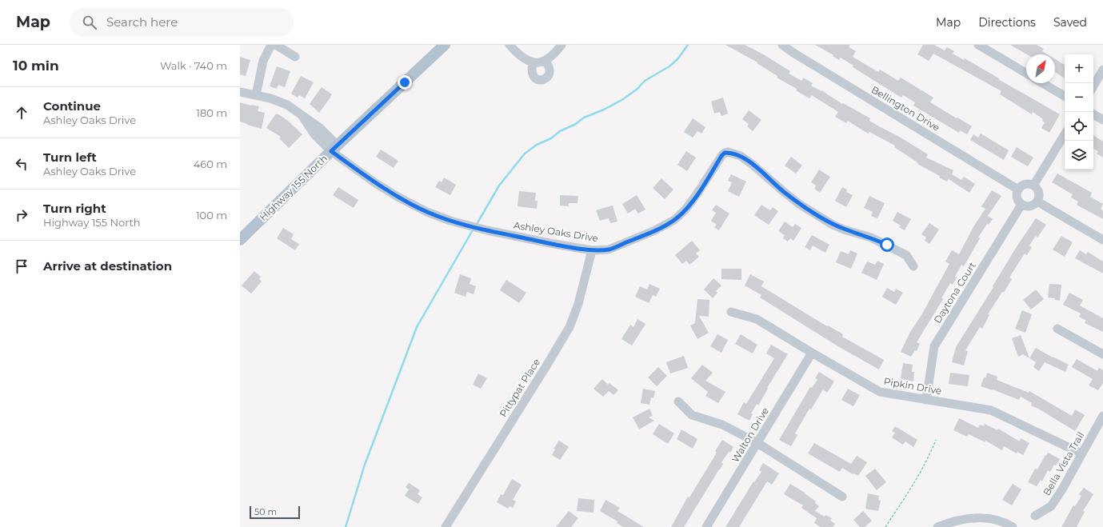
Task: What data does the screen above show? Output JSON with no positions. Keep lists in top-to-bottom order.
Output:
{
  "streets": {
    "main road": ["Highway 155 North"],
    "street": [
      "Bellington Drive",
      "Ashley Oaks Drive",
      "Daytona Court",
      "Pipkin Drive",
      "Pittypat Place",
      "Walton Drive",
      "Bella Vista Trail"
    ]
  },
  "crossings": [
    ["Bellington Drive", "Daytona Court"],
    ["Highway 155 North", "Ashley Oaks Drive"],
    ["Ashley Oaks Drive", "Pittypat Place"],
    ["Daytona Court", "Pipkin Drive"],
    ["Pipkin Drive", "Walton Drive"],
    ["Pipkin Drive", "Bella Vista Trail"]
  ],
  "scale_bar": "50 m",
  "north": "top right",
  "page": {
    "header": "Map",
    "search": "Search here",
    "nav": ["Map", "Directions", "Saved"],
    "heading": ["10 min", "Walk · 740 m"],
    "map_buttons": ["+", "−"],
    "list": [
      ["Continue", "Ashley Oaks Drive", "180 m"],
      ["Turn left", "Ashley Oaks Drive", "460 m"],
      ["Turn right", "Highway 155 North", "100 m"],
      "Arrive at destination"
    ],
    "scale": "50 m"
  }
}
